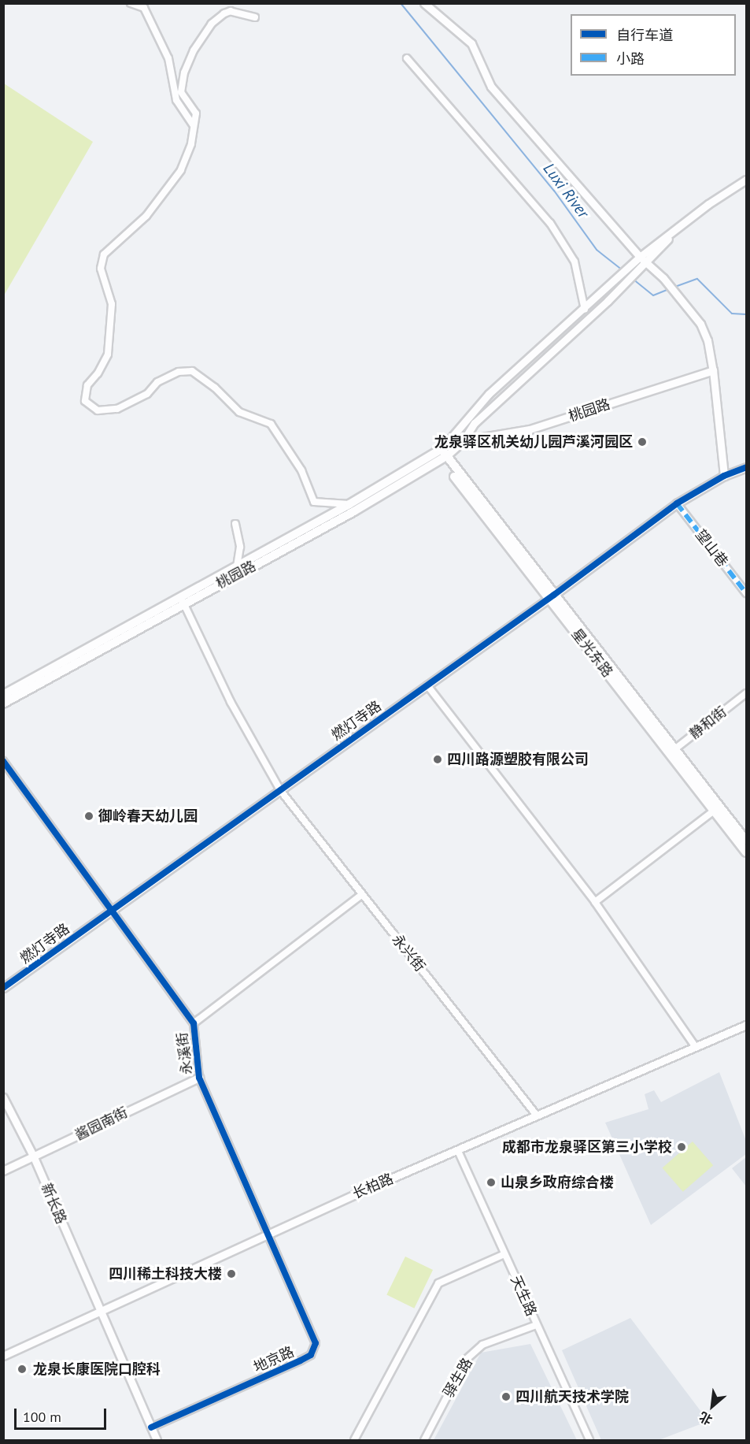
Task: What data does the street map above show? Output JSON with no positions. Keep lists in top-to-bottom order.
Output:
{
  "streets": {
    "main road": ["桃园路", "星光东路"],
    "street": [
      "望山巷",
      "燃灯寺路",
      "静和街",
      "永兴街",
      "永溪街",
      "酱园南街",
      "长柏路",
      "新长路",
      "天生路",
      "地京路",
      "驿生路"
    ]
  },
  "crossings": [
    ["桃园路", "星光东路"],
    ["桃园路", "永兴街"],
    ["望山巷", "燃灯寺路"],
    ["星光东路", "燃灯寺路"],
    ["星光东路", "静和街"],
    ["燃灯寺路", "永兴街"],
    ["燃灯寺路", "永溪街"],
    ["永兴街", "长柏路"],
    ["永溪街", "酱园南街"],
    ["永溪街", "长柏路"],
    ["永溪街", "地京路"],
    ["酱园南街", "新长路"],
    ["长柏路", "新长路"],
    ["长柏路", "天生路"],
    ["长柏路", "地京路"],
    ["新长路", "地京路"],
    ["天生路", "驿生路"]
  ],
  "water": ["Luxi River"],
  "places": [
    "龙泉驿区机关幼儿园芦溪河园区",
    "四川路源塑胶有限公司",
    "御岭春天幼儿园",
    "成都市龙泉驿区第三小学校",
    "山泉乡政府综合楼",
    "四川稀土科技大楼",
    "龙泉长康医院口腔科",
    "四川航天技术学院"
  ],
  "legend": ["自行车道", "小路"],
  "scale_bar": "100 m",
  "north": "bottom left"
}
